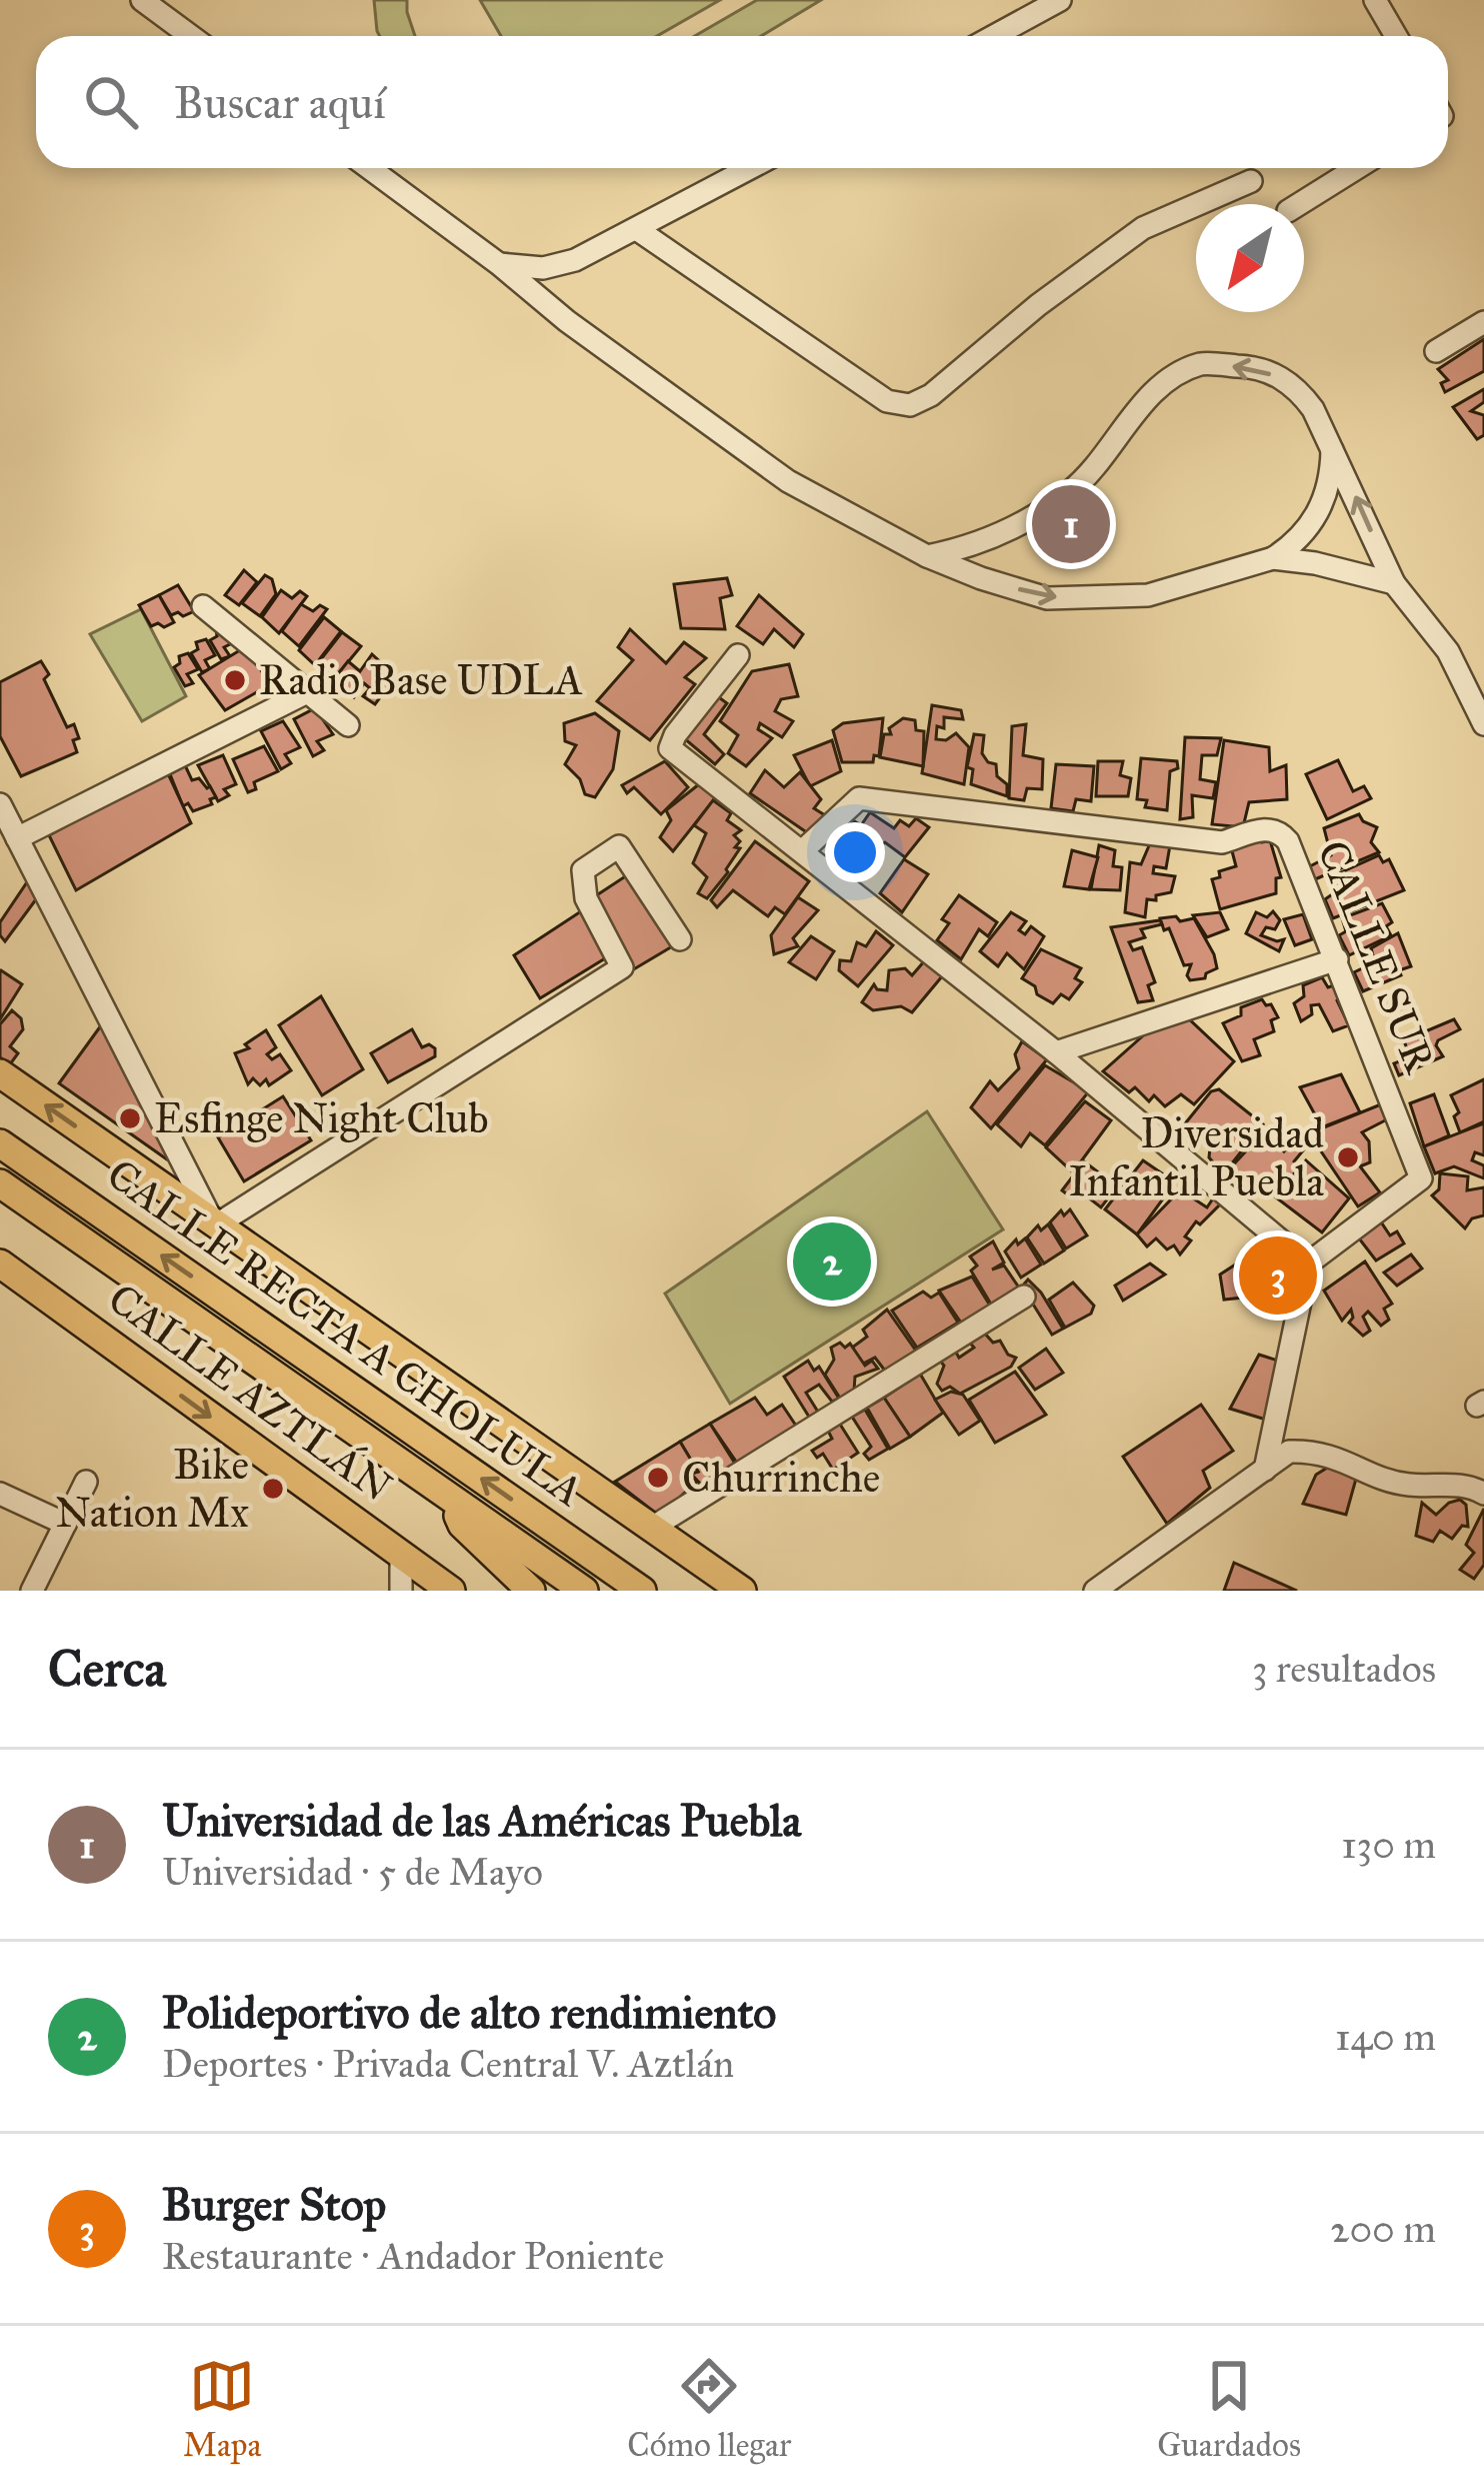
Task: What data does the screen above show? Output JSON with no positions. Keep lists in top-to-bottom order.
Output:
{
  "streets": {
    "main road": ["CALLE RECTA A CHOLULA", "CALLE AZTLÁN"],
    "street": ["CALLE SUR"]
  },
  "places": [
    "Radio Base UDLA",
    "Esfinge Night Club",
    "Diversidad Infantil Puebla",
    "Churrinche",
    "Bike Nation Mx"
  ],
  "north": "bottom left",
  "page": {
    "search": "Buscar aquí",
    "pins": ["1", "2", "3"],
    "heading": ["Cerca", "3 resultados"],
    "list": [
      {
        "mark": "1",
        "name": "Universidad de las Américas Puebla",
        "note": "Universidad · 5 de Mayo",
        "value": "130 m"
      },
      {
        "mark": "2",
        "name": "Polideportivo de alto rendimiento",
        "note": "Deportes · Privada Central V. Aztlán",
        "value": "140 m"
      },
      {
        "mark": "3",
        "name": "Burger Stop",
        "note": "Restaurante · Andador Poniente",
        "value": "200 m"
      }
    ],
    "nav": ["Mapa", "Cómo llegar", "Guardados"]
  }
}
